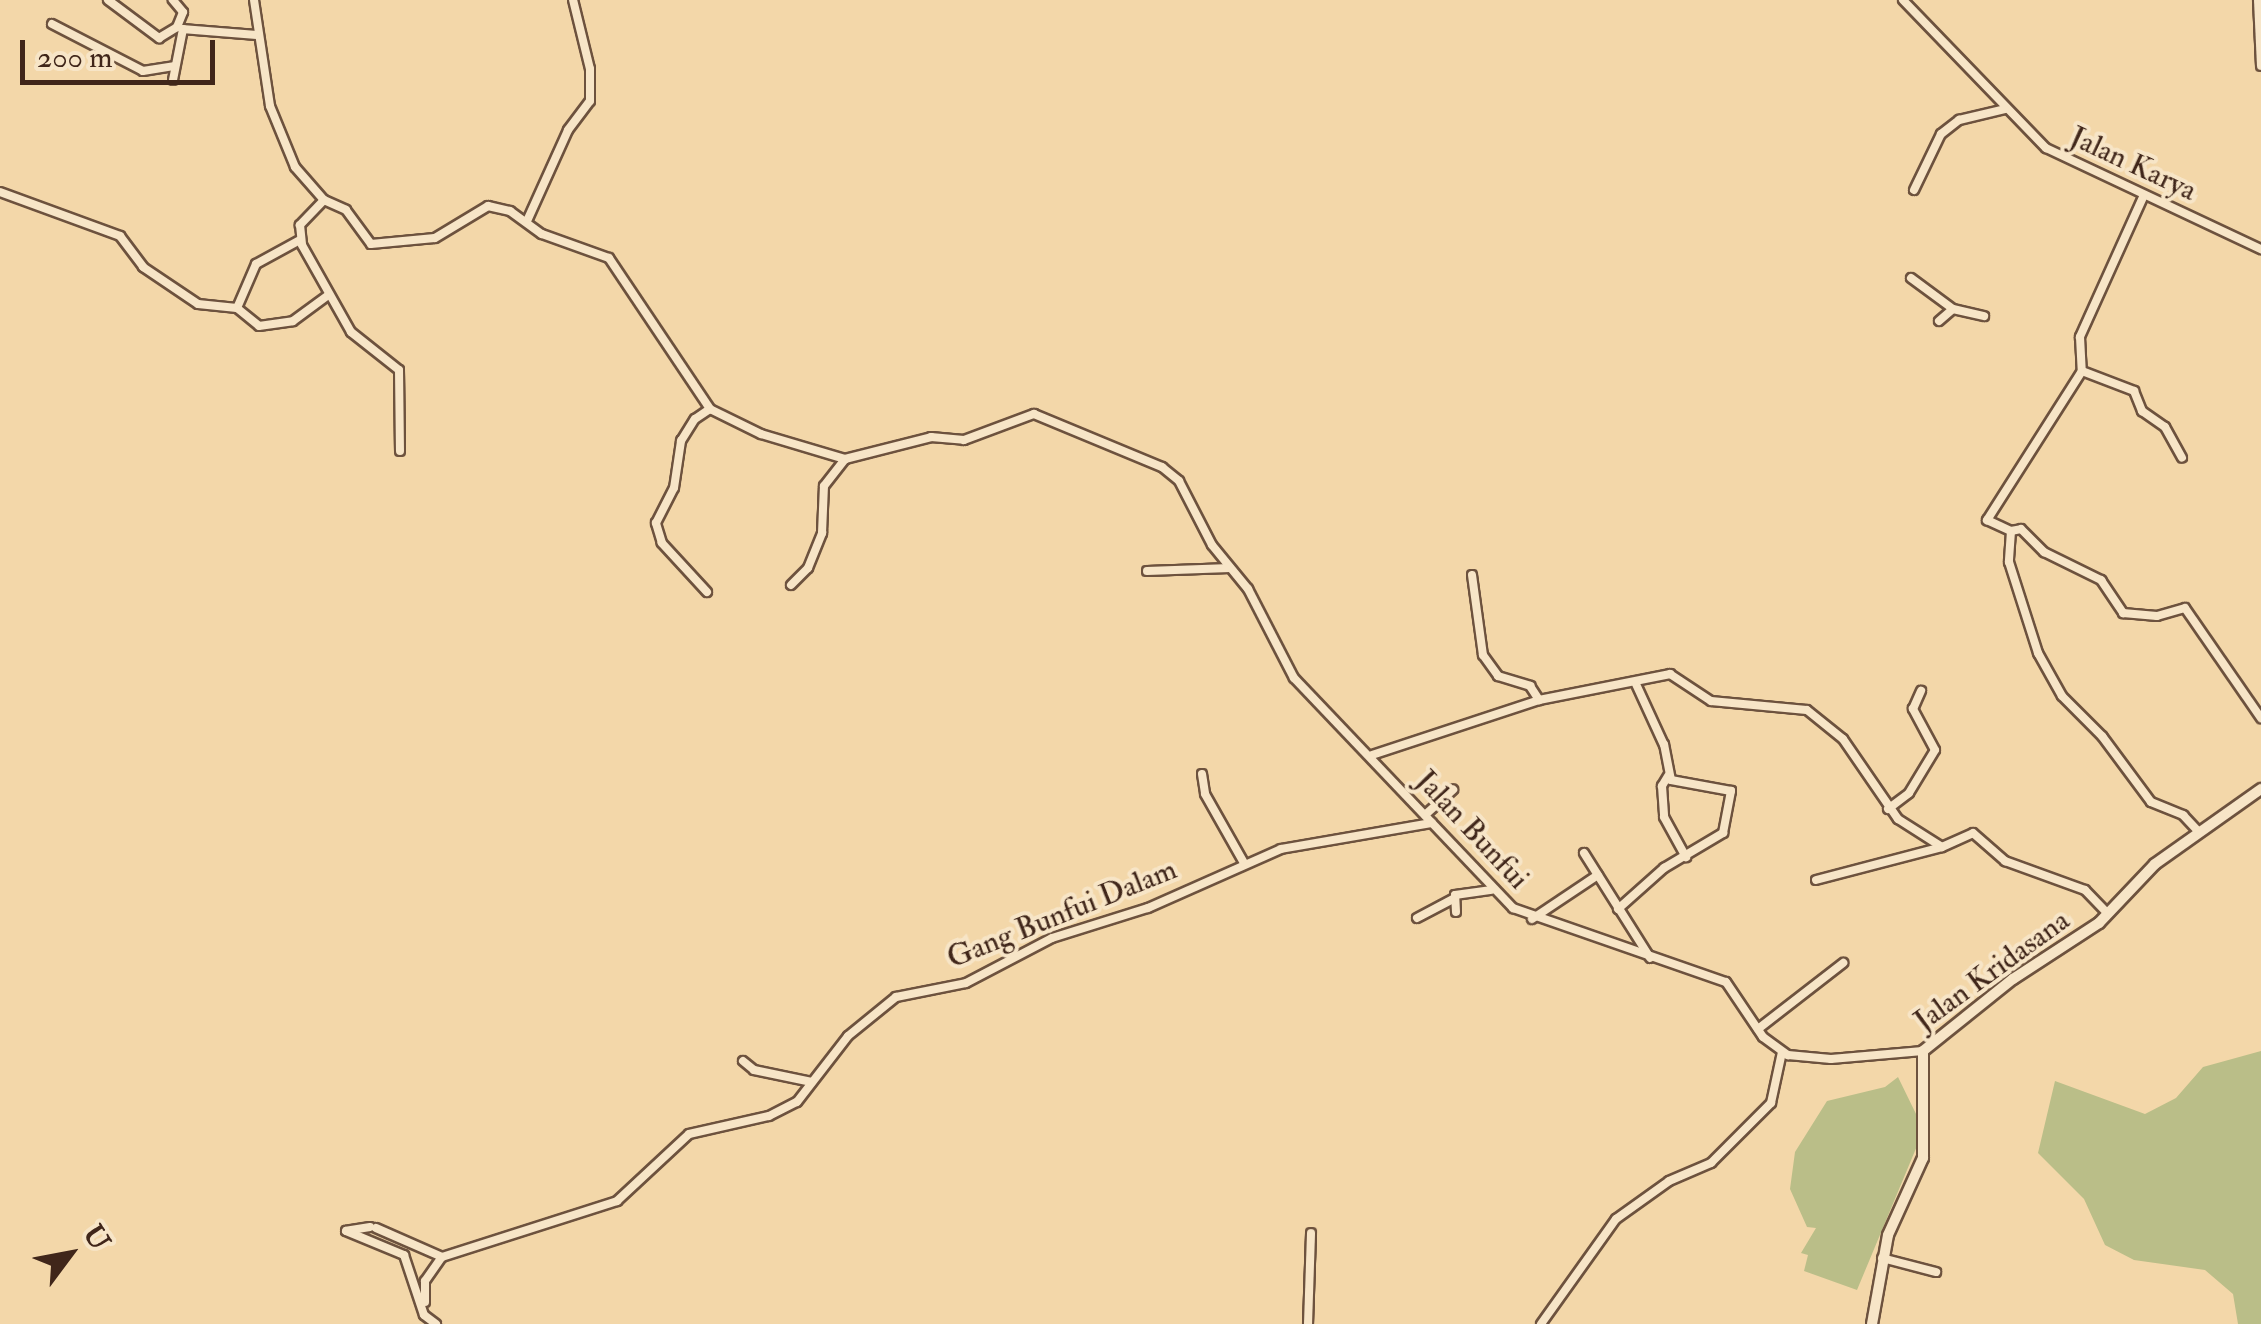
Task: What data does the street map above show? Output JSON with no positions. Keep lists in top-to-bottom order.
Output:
{
  "streets": {
    "street": [
      "Jalan Karya",
      "Jalan Bunfui",
      "Gang Bunfui Dalam",
      "Jalan Kridasana"
    ]
  },
  "crossings": [
    ["Jalan Bunfui", "Gang Bunfui Dalam"]
  ],
  "scale_bar": "200 m",
  "north": "top right"
}
